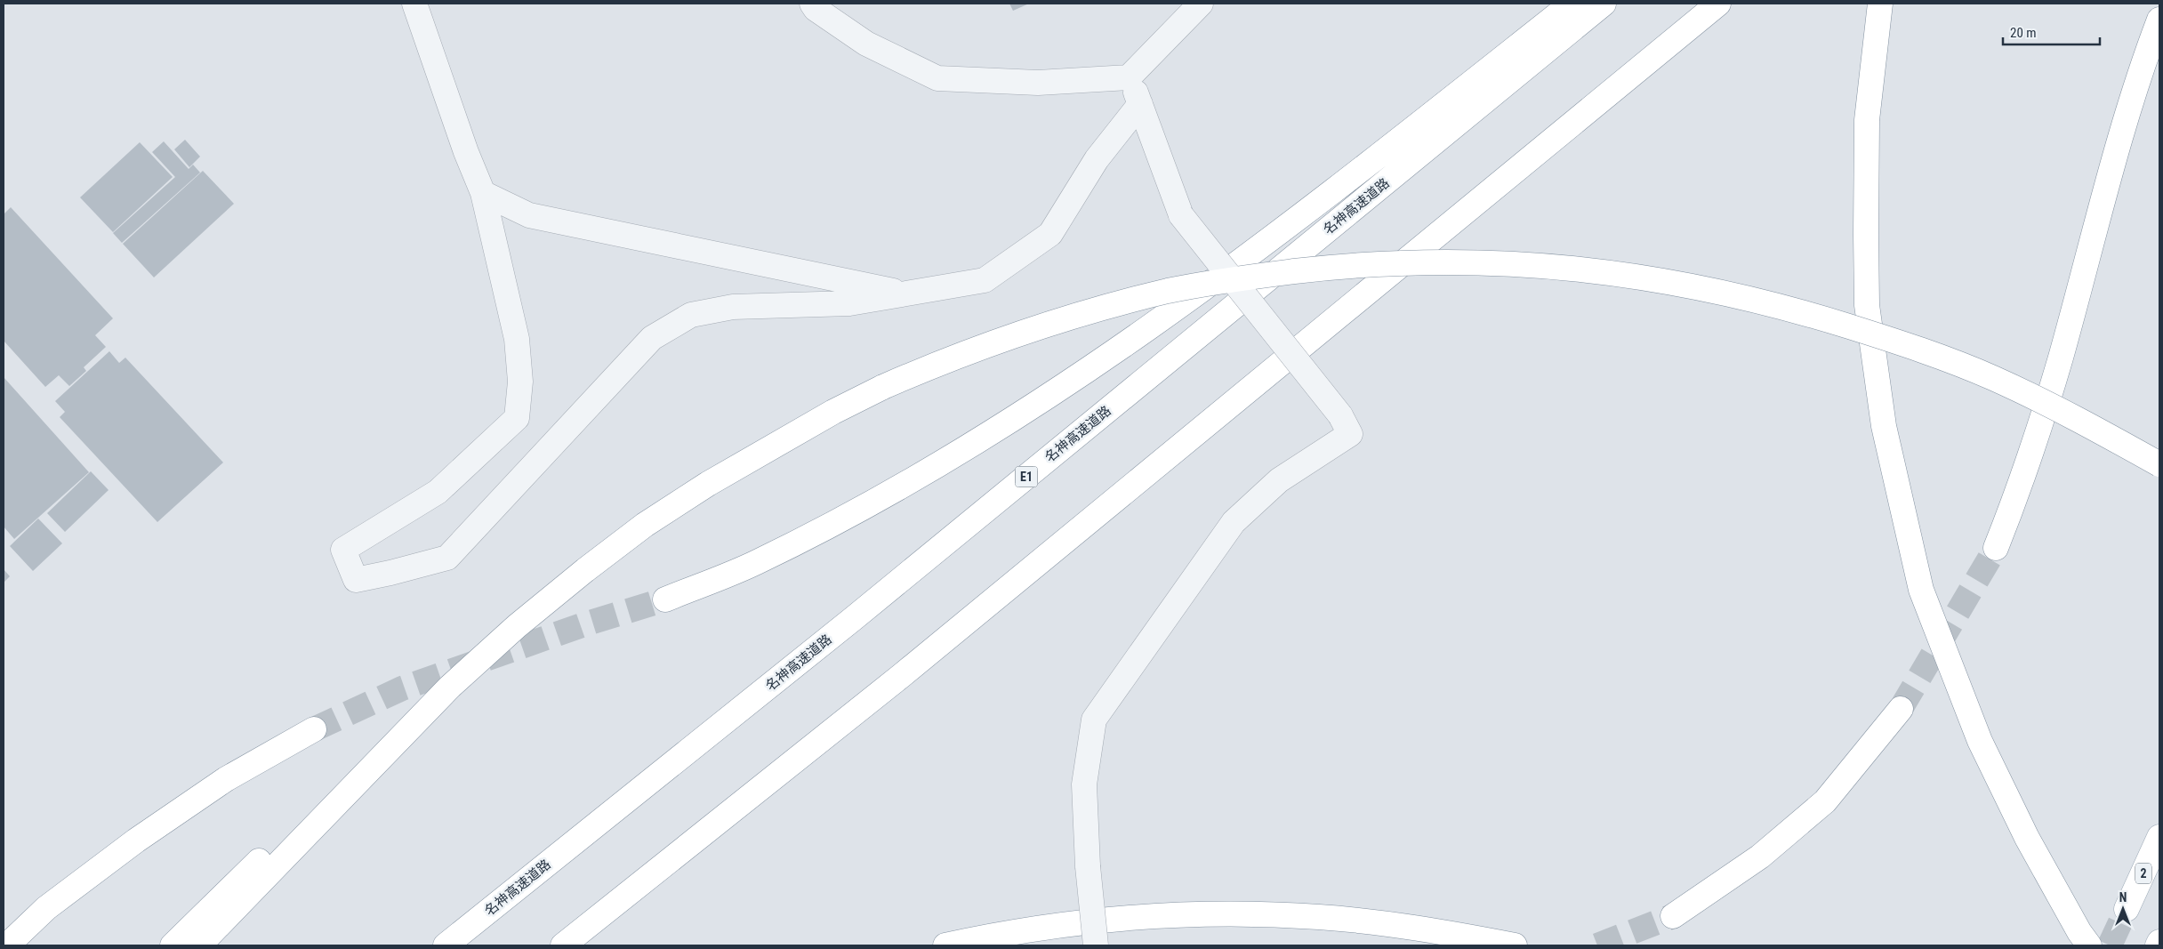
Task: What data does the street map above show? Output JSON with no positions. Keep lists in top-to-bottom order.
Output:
{
  "streets": {
    "main road": ["名神高速道路", "E1", "2"]
  },
  "scale_bar": "20 m",
  "north": "top"
}
